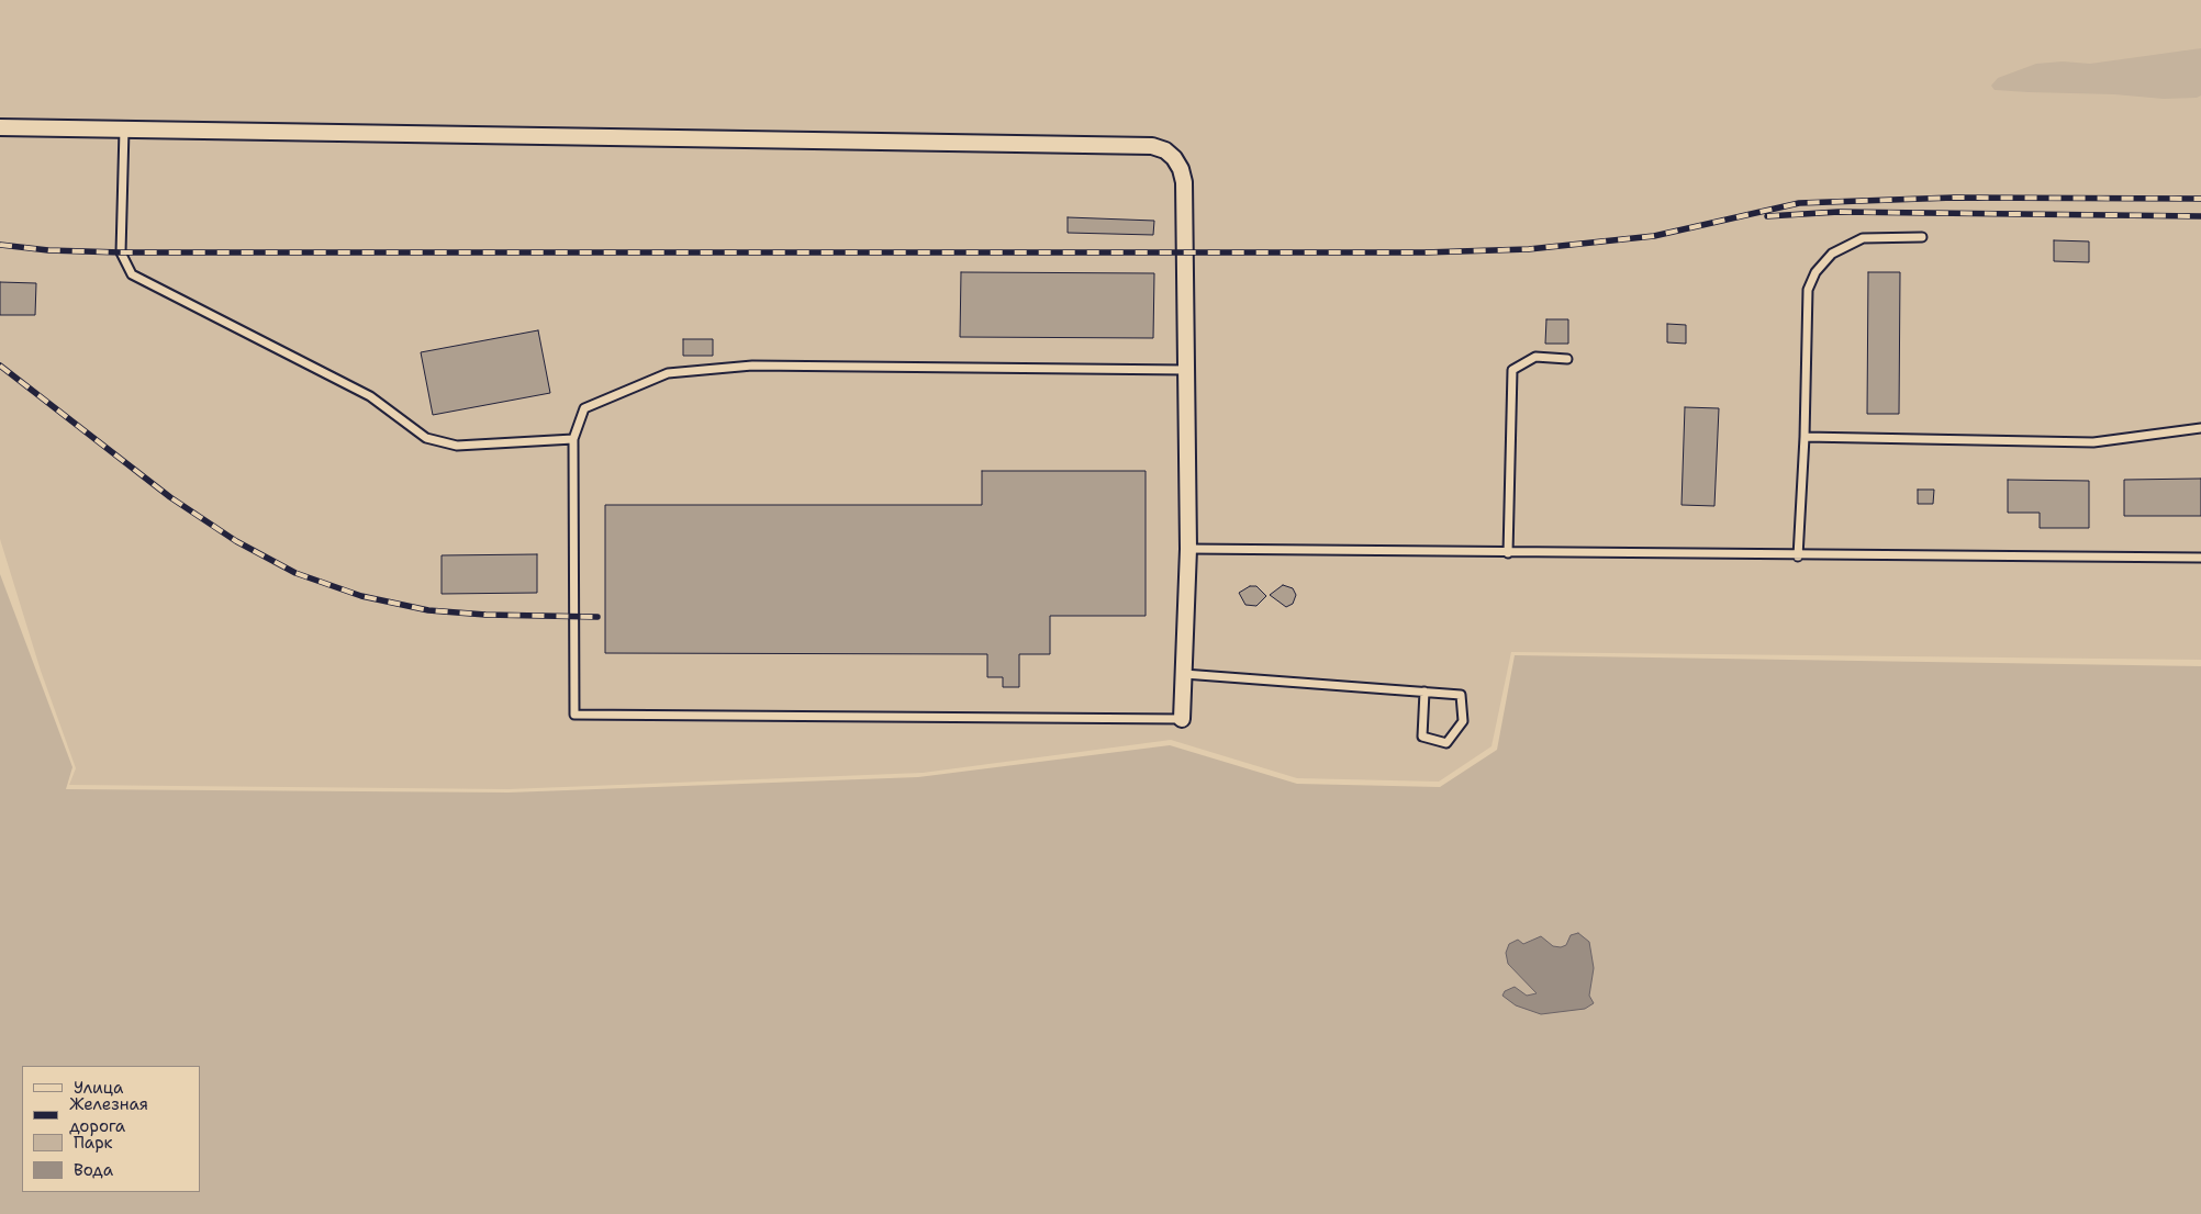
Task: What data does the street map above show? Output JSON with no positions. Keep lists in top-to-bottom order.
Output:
{
  "legend": [
    "Улица",
    "Железная дорога",
    "Парк",
    "Вода"
  ]
}
